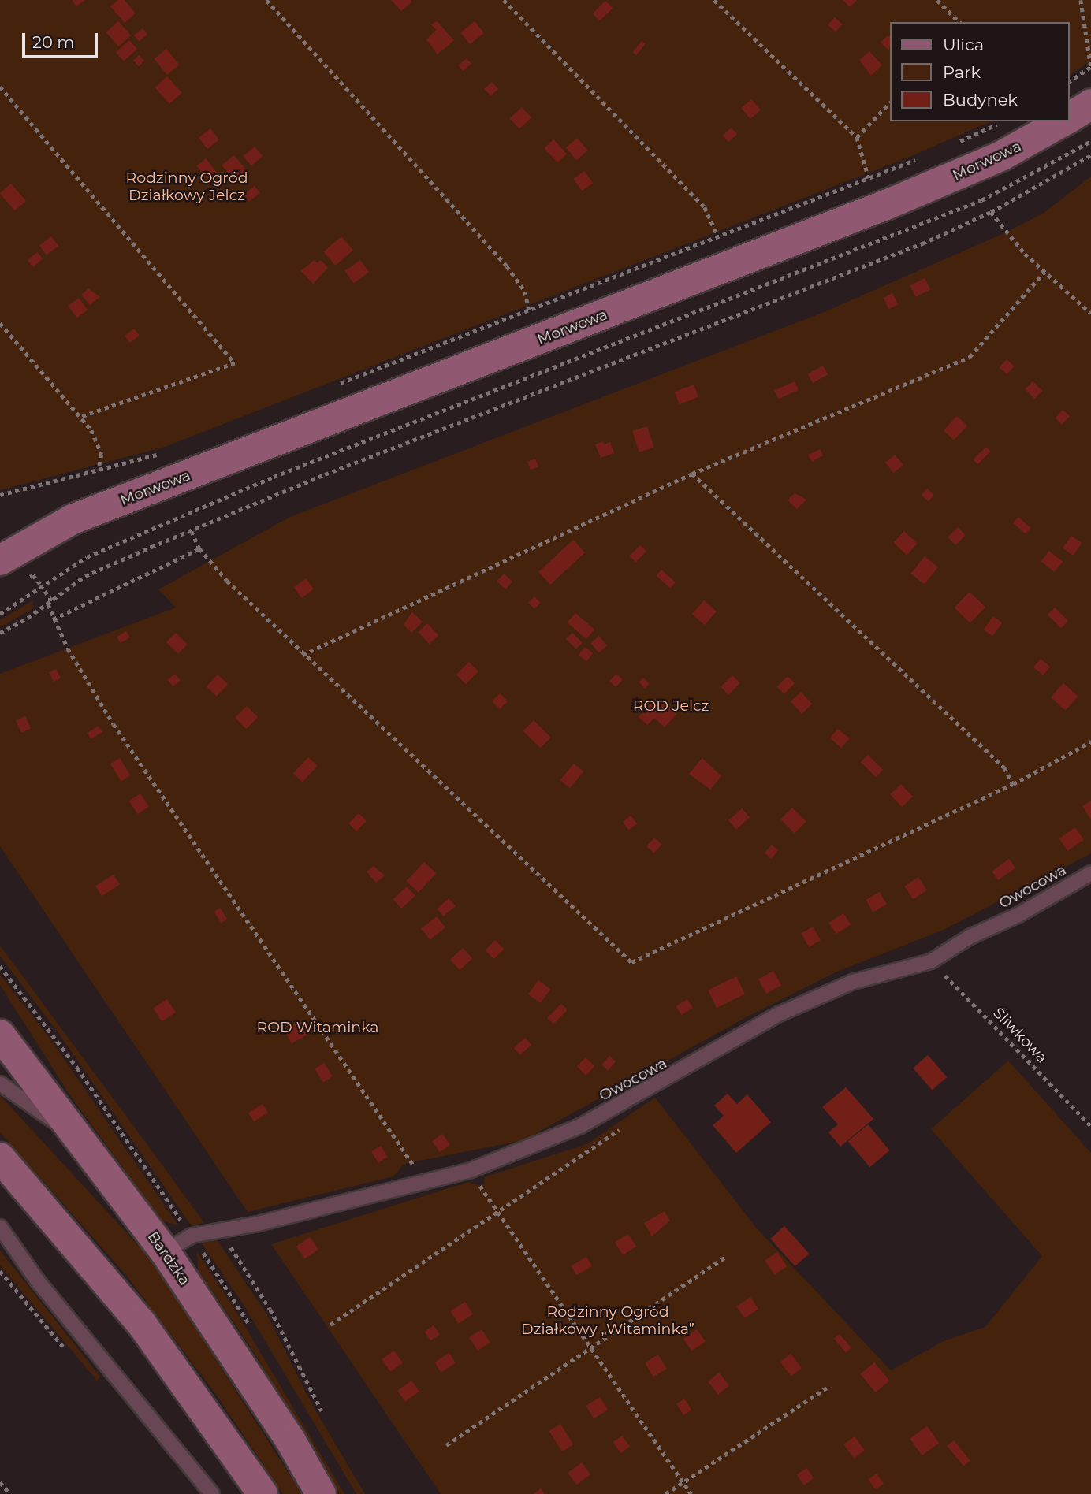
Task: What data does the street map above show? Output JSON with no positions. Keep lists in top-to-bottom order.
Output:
{
  "streets": {
    "street": ["Morwowa", "Bardzka"],
    "lane": ["Owocowa"],
    "path": ["Śliwkowa"]
  },
  "crossings": [
    ["Owocowa", "Śliwkowa"],
    ["Owocowa", "Bardzka"]
  ],
  "parks": [
    "Rodzinny Ogród Działkowy Jelcz",
    "ROD Jelcz",
    "ROD Witaminka",
    "Rodzinny Ogród Działkowy „Witaminka”"
  ],
  "legend": ["Ulica", "Park", "Budynek"],
  "scale_bar": "20 m"
}
